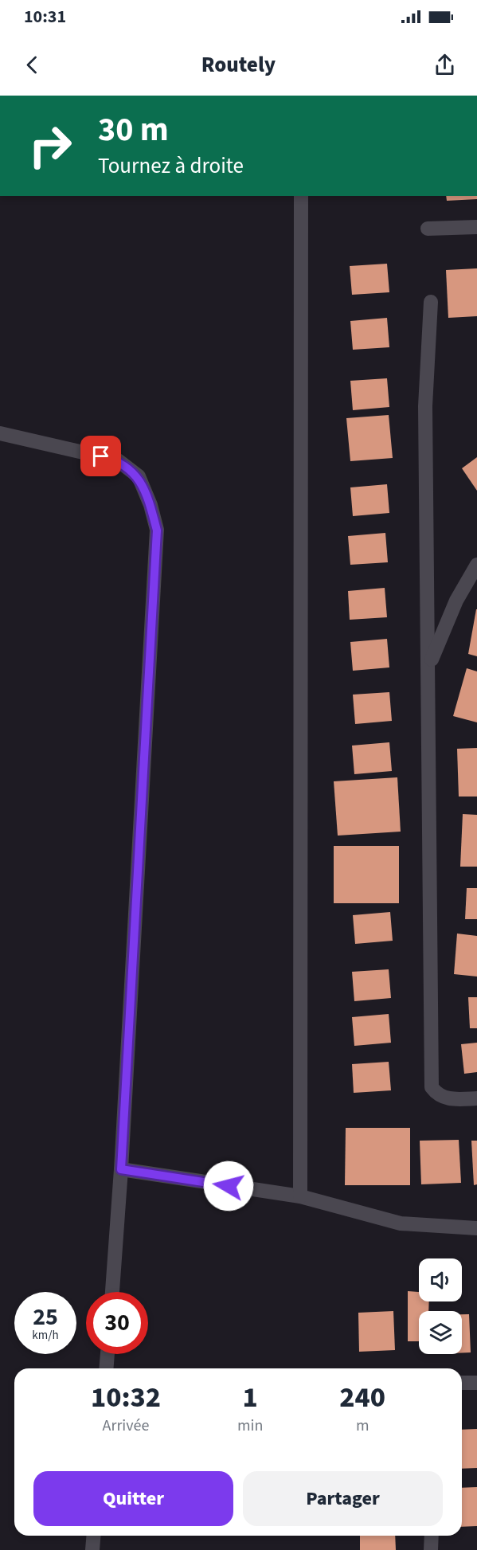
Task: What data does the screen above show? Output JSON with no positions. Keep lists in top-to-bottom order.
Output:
{
  "page": {
    "status": "10:31",
    "header": "Routely",
    "turn": ["30 m", "Tournez à droite"],
    "speed": "25 km/h",
    "limit": "30",
    "eta": [
      "10:32",
      "Arrivée",
      "1",
      "min",
      "240",
      "m"
    ],
    "buttons": ["Quitter", "Partager"]
  }
}
